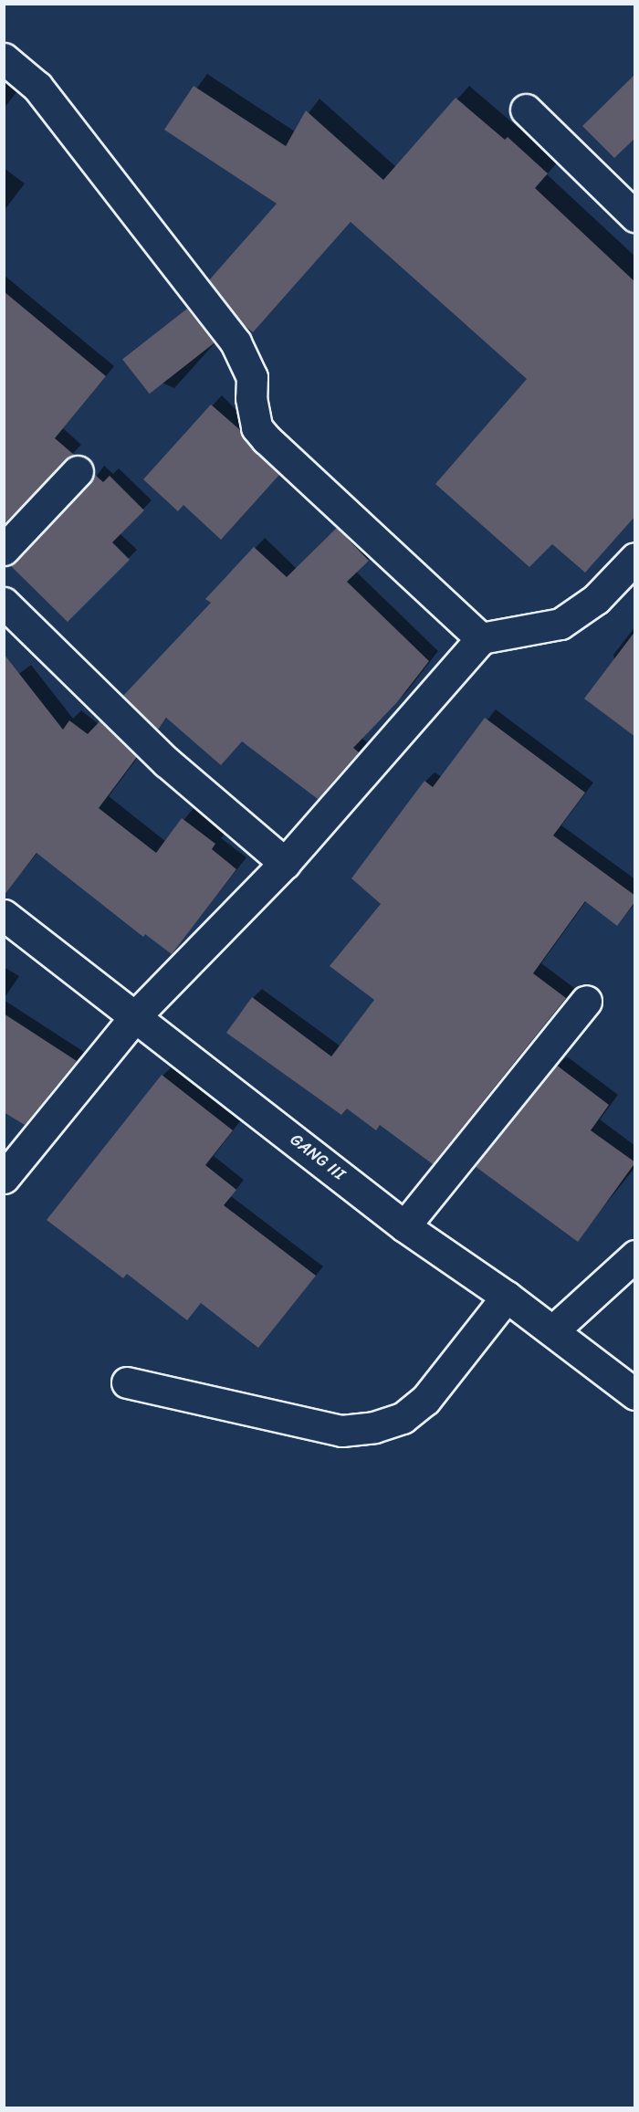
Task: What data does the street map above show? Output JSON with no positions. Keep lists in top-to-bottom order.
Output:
{
  "streets": {
    "street": ["GANG III"]
  }
}
